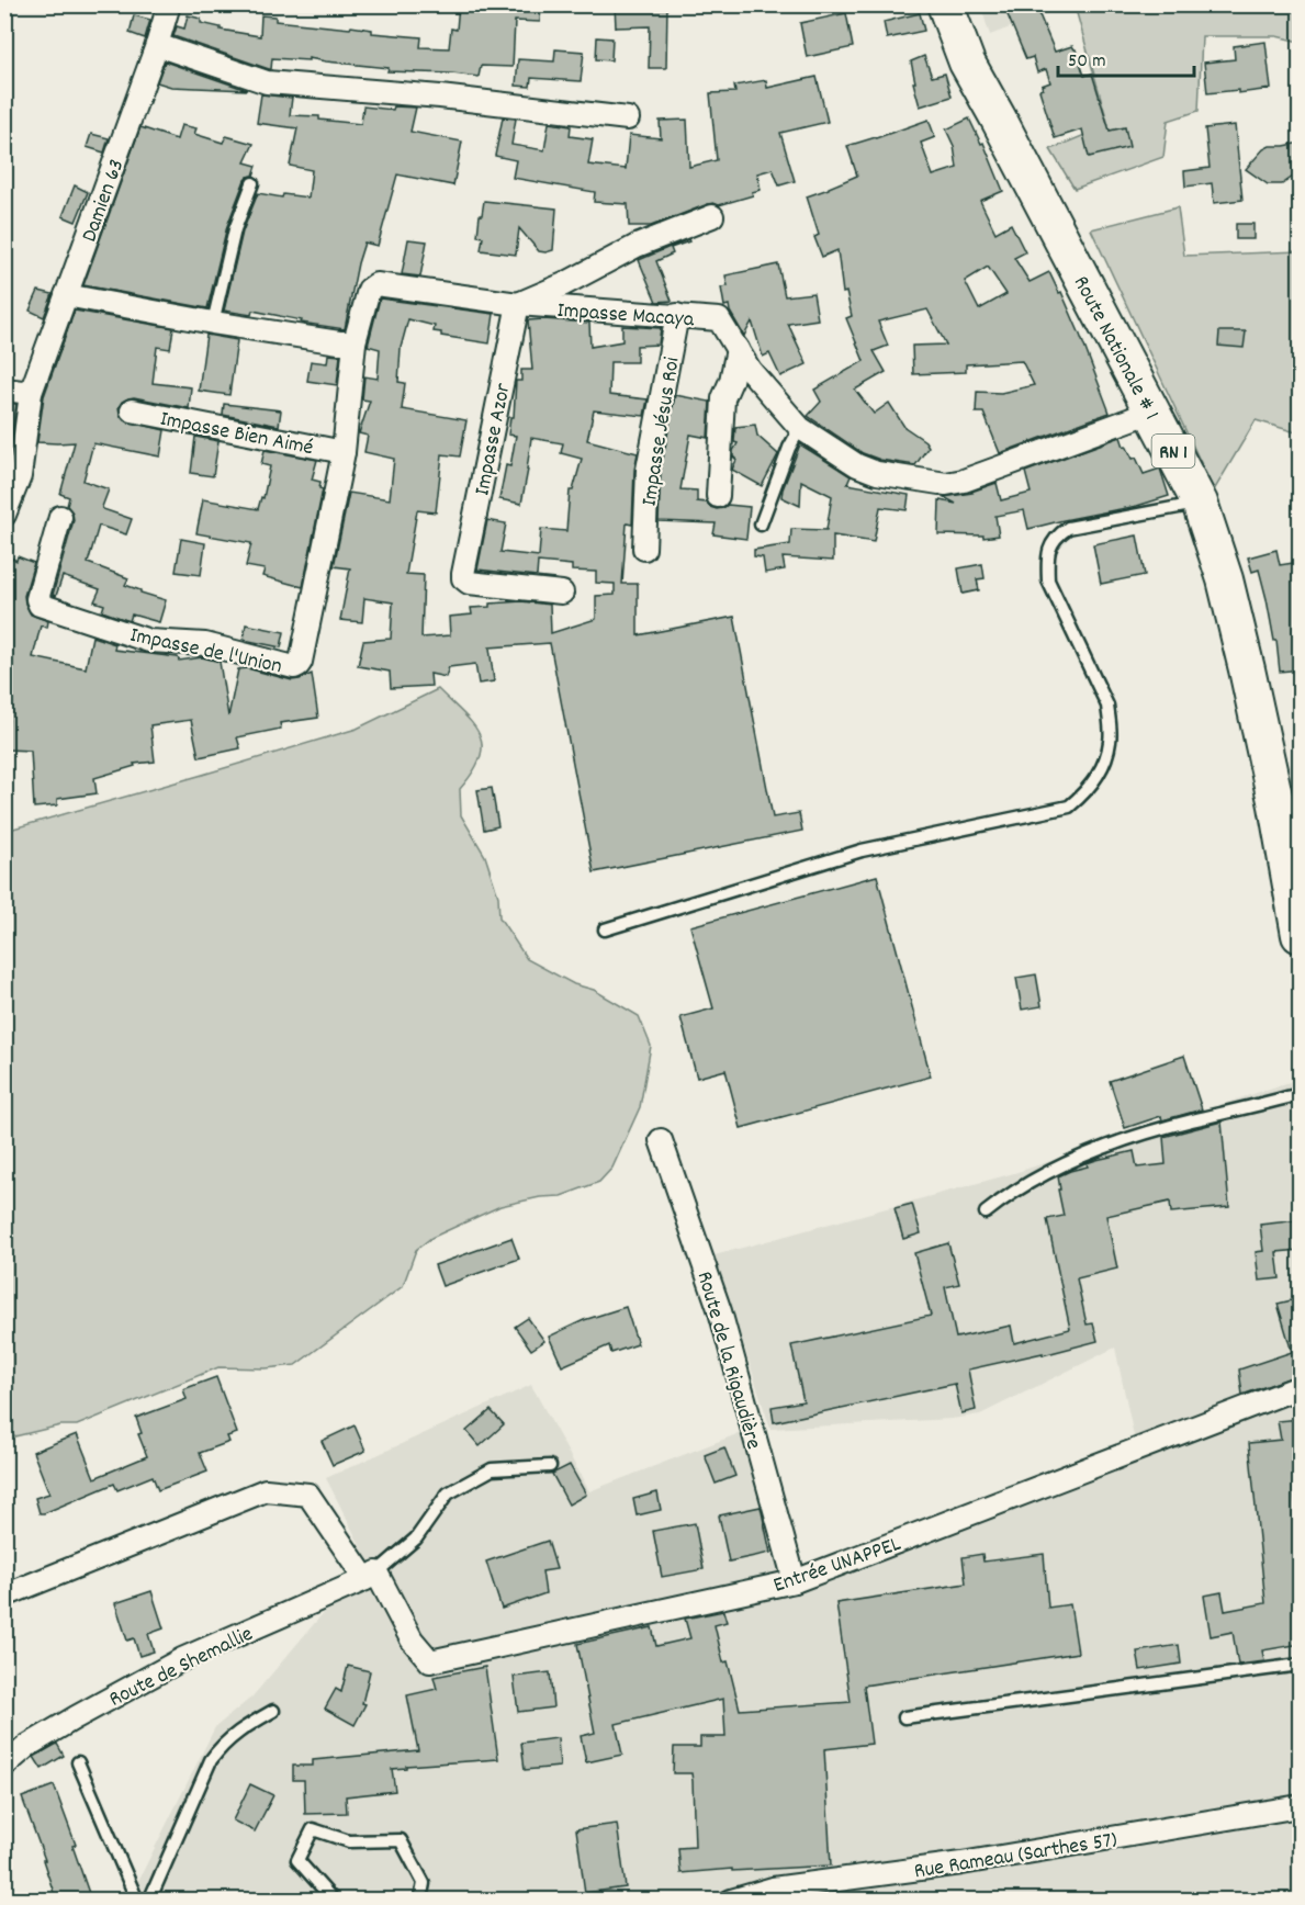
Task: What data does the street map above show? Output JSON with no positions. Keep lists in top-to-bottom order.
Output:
{
  "streets": {
    "main road": ["Route Nationale # 1", "RN 1"],
    "street": [
      "Damien 63",
      "Impasse Macaya",
      "Impasse Bien Aimé",
      "Impasse Jésus Roi",
      "Impasse Azor",
      "Impasse de l'Union",
      "Route de la Rigaudière",
      "Entrée UNAPPEL",
      "Route de Shemallie",
      "Rue Rameau (Sarthes 57)"
    ]
  },
  "crossings": [
    ["Impasse Macaya", "Route Nationale # 1"],
    ["Impasse Macaya", "Impasse Jésus Roi"],
    ["Impasse Macaya", "Impasse Azor"],
    ["Impasse Macaya", "Impasse de l'Union"],
    ["Impasse Bien Aimé", "Impasse de l'Union"],
    ["Route de la Rigaudière", "Entrée UNAPPEL"],
    ["Entrée UNAPPEL", "Route de Shemallie"]
  ],
  "scale_bar": "50 m"
}
